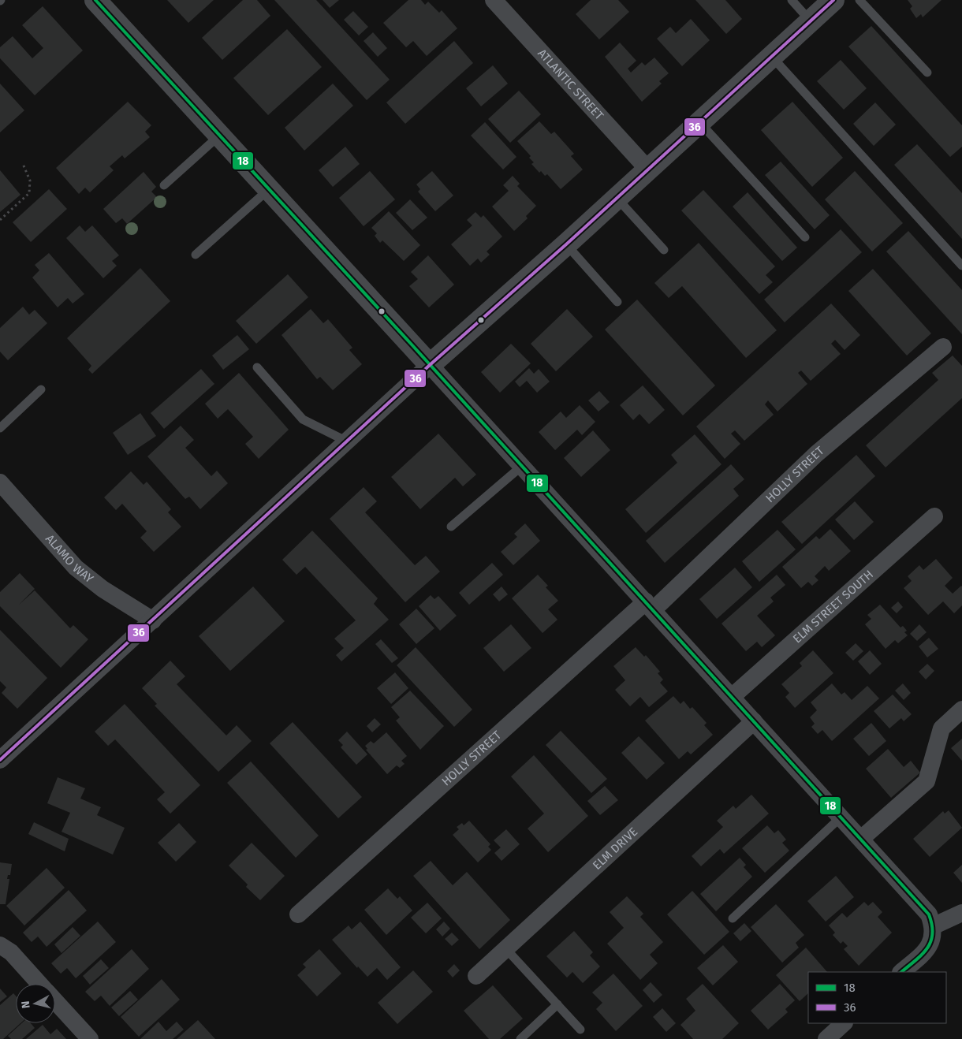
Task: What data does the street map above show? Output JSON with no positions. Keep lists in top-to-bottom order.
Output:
{
  "streets": {
    "street": [
      "ATLANTIC STREET",
      "HOLLY STREET",
      "ALAMO WAY",
      "ELM STREET SOUTH",
      "ELM DRIVE"
    ]
  },
  "lines": ["transit line 18", "transit line 36"],
  "legend": ["18", "36"],
  "north": "left"
}
